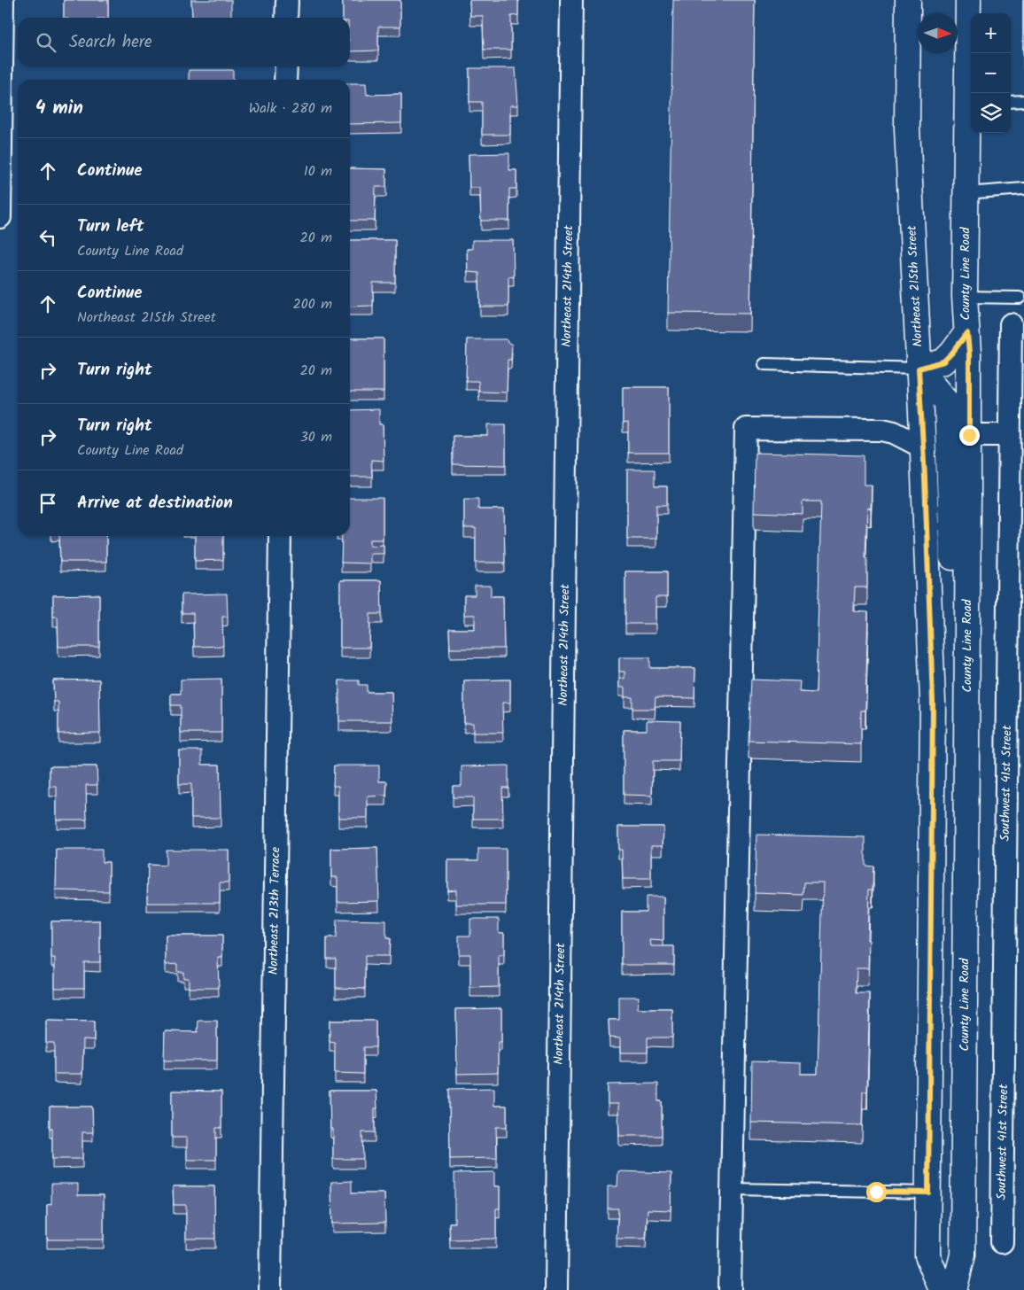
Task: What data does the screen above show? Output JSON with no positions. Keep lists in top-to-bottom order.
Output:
{
  "streets": {
    "street": [
      "County Line Road",
      "Northeast 214th Street",
      "Northeast 215th Street",
      "Southwest 41st Street",
      "Northeast 213th Terrace"
    ]
  },
  "north": "right",
  "page": {
    "map_buttons": ["+", "−"],
    "search": "Search here",
    "heading": ["4 min", "Walk · 280 m"],
    "list": [
      ["Continue", "10 m"],
      ["Turn left", "County Line Road", "20 m"],
      ["Continue", "Northeast 215th Street", "200 m"],
      ["Turn right", "20 m"],
      ["Turn right", "County Line Road", "30 m"],
      "Arrive at destination"
    ]
  }
}
